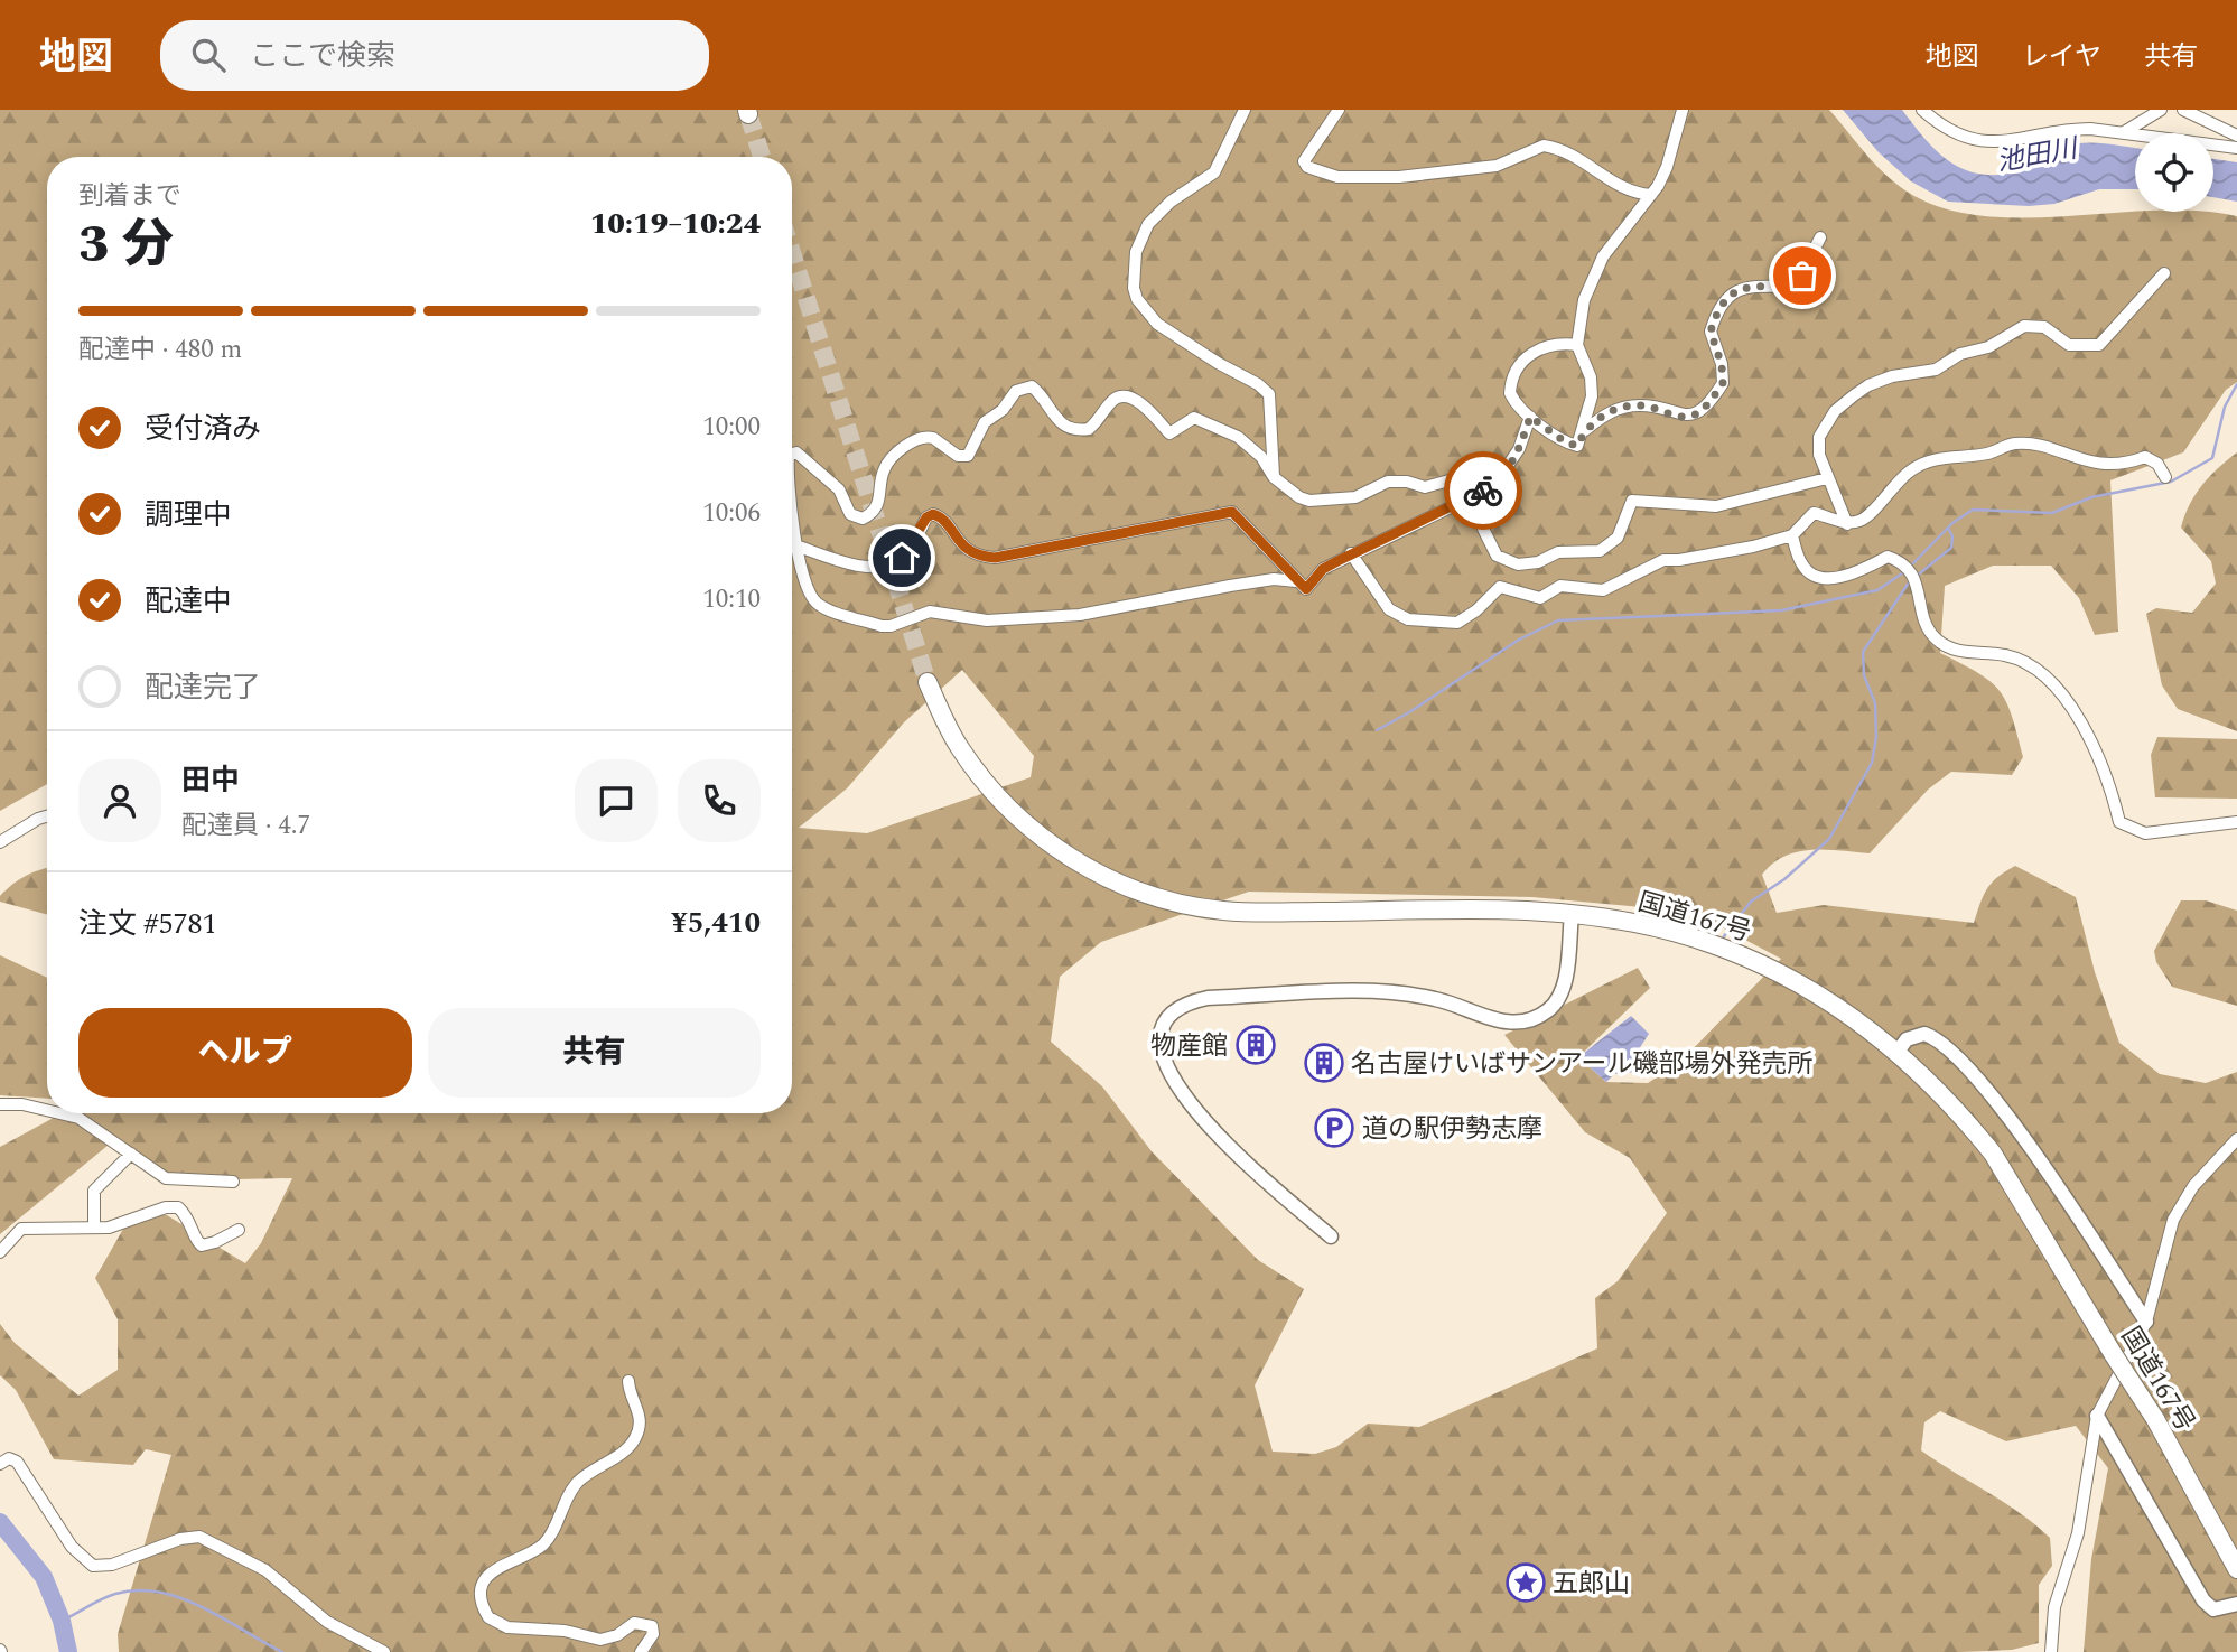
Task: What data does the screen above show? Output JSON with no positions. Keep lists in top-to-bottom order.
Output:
{
  "streets": {
    "highway": ["国道167号"]
  },
  "water": ["池田川"],
  "places": {
    "building": ["物産館", "名古屋けいばサンアール磯部場外発売所"],
    "parking": ["道の駅伊勢志摩"],
    "place": ["五郎山"]
  },
  "page": {
    "header": "地図",
    "search": "ここで検索",
    "nav": ["地図", "レイヤ", "共有"],
    "heading": ["3 分", "到着まで", "10:19–10:24"],
    "panel": [
      "田中",
      "配達員 · 4.7",
      "注文 #5781",
      "¥5,410"
    ],
    "bar": "配達中 · 480 m",
    "list": [
      ["受付済み", "10:00"],
      ["調理中", "10:06"],
      ["配達中", "10:10"],
      "配達完了"
    ],
    "buttons": ["ヘルプ", "共有"]
  }
}
